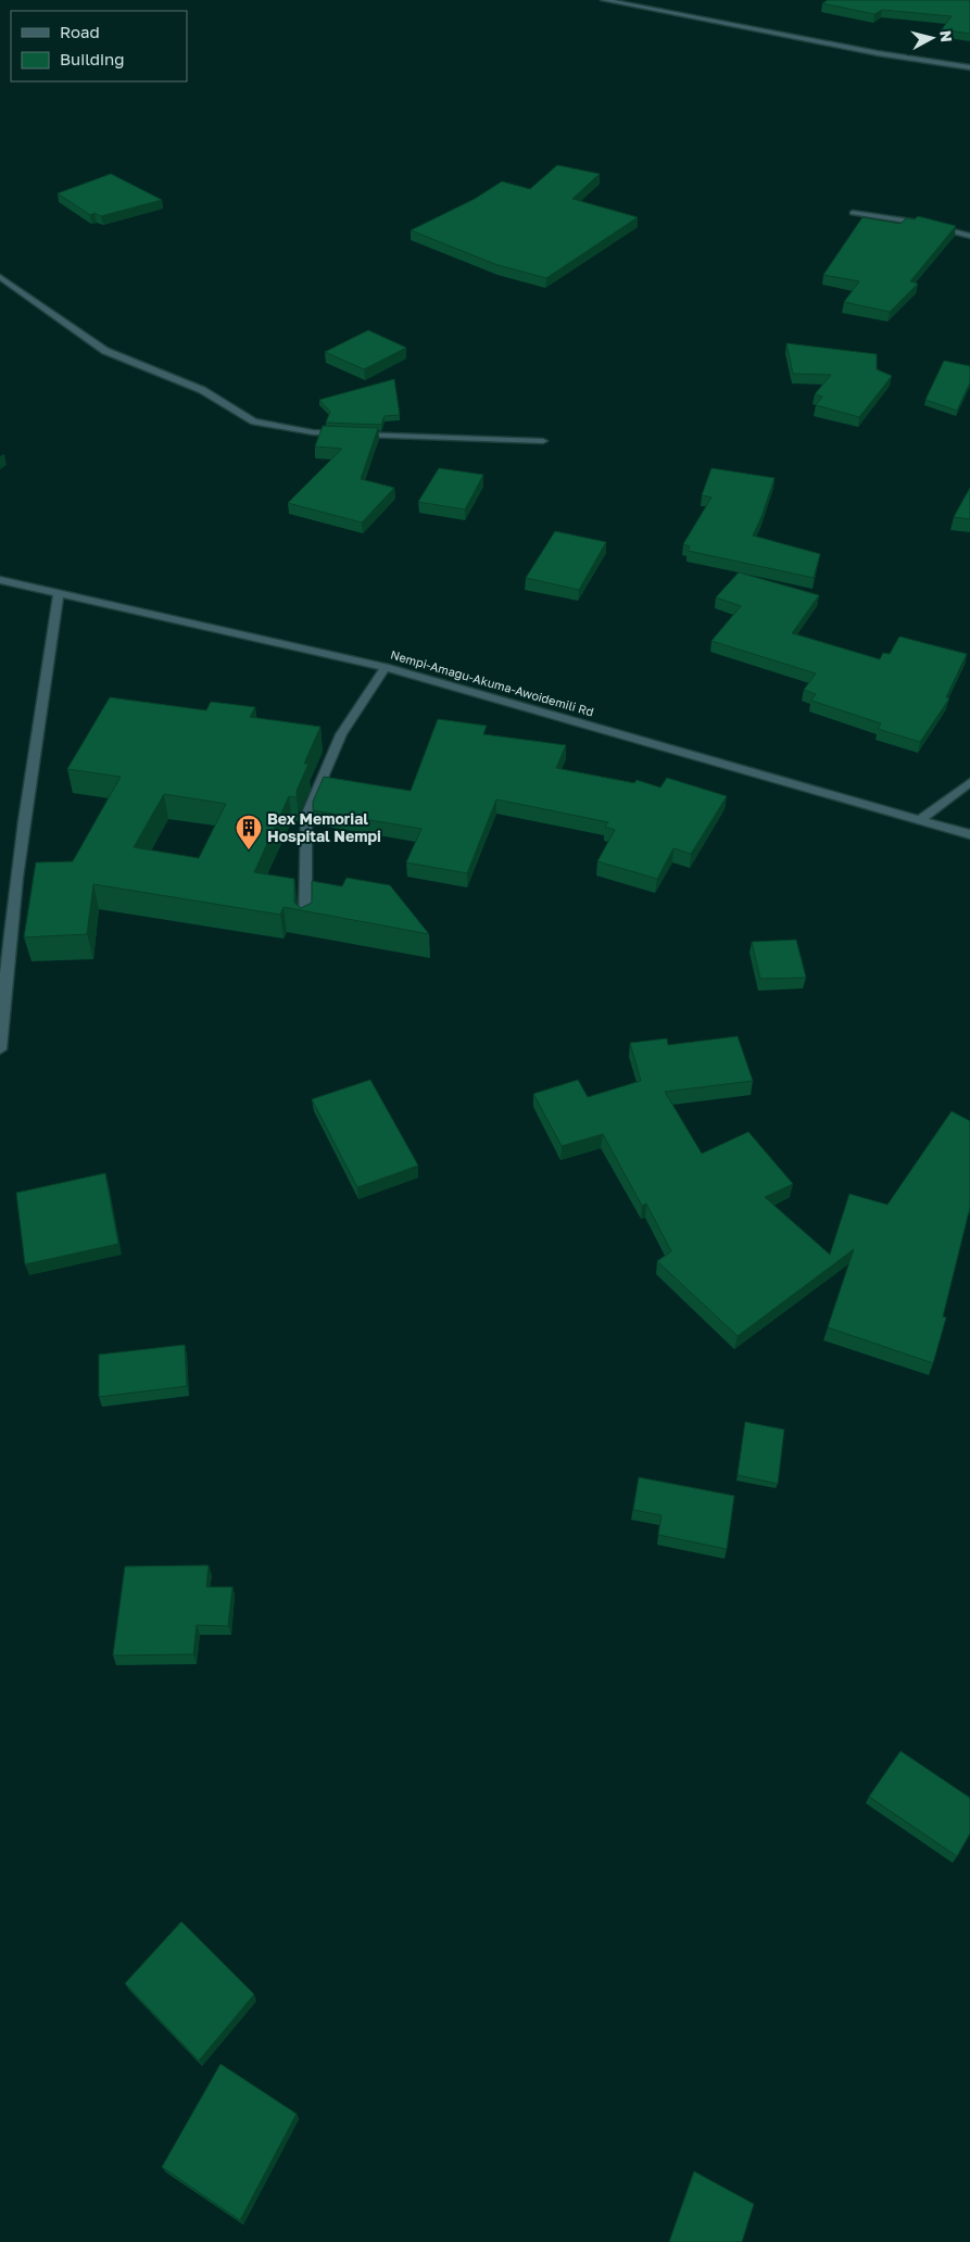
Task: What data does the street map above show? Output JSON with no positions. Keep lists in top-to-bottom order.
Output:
{
  "streets": {
    "street": ["Nempi-Amagu-Akuma-Awoidemili Rd"]
  },
  "places": {
    "building": ["Bex Memorial Hospital Nempi"]
  },
  "legend": ["Road", "Building"],
  "north": "right"
}
